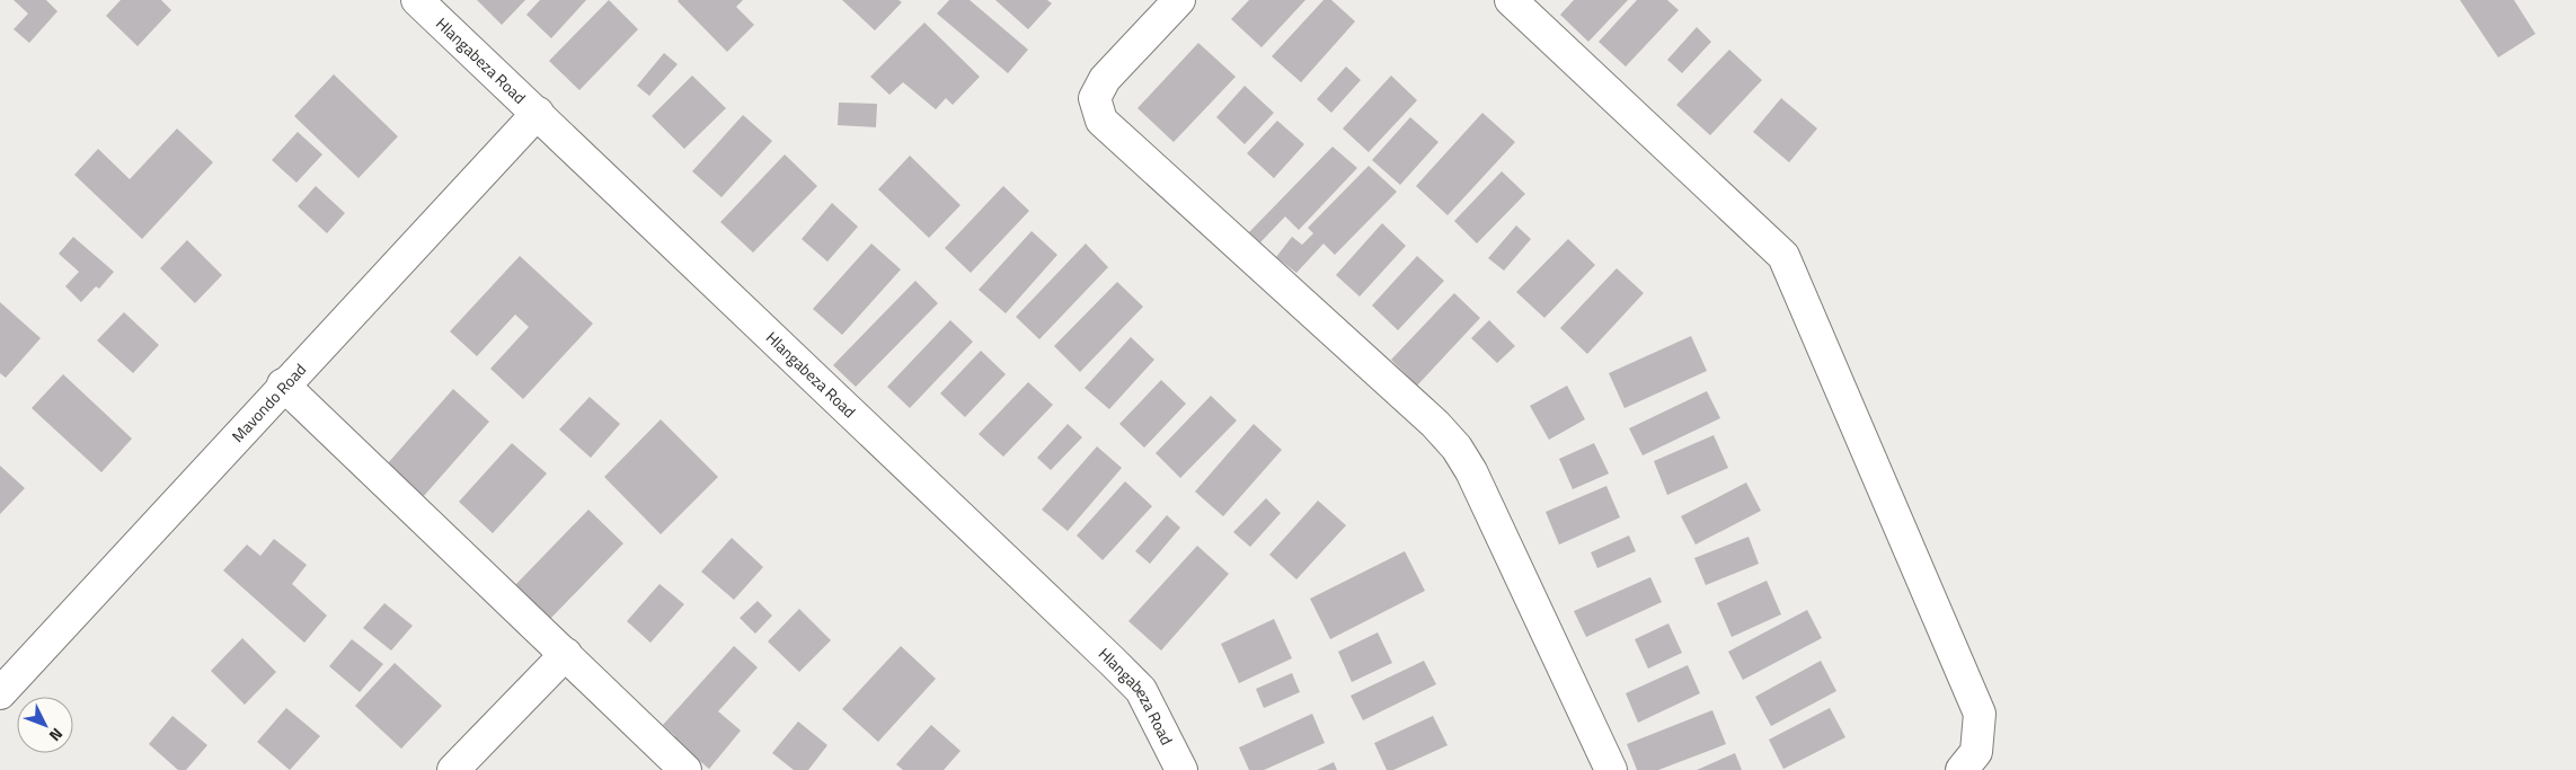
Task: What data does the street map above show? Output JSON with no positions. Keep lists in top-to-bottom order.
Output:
{
  "streets": {
    "street": ["Hlangabeza Road", "Mavondo Road"]
  },
  "crossings": [
    ["Hlangabeza Road", "Mavondo Road"]
  ],
  "north": "bottom right"
}
